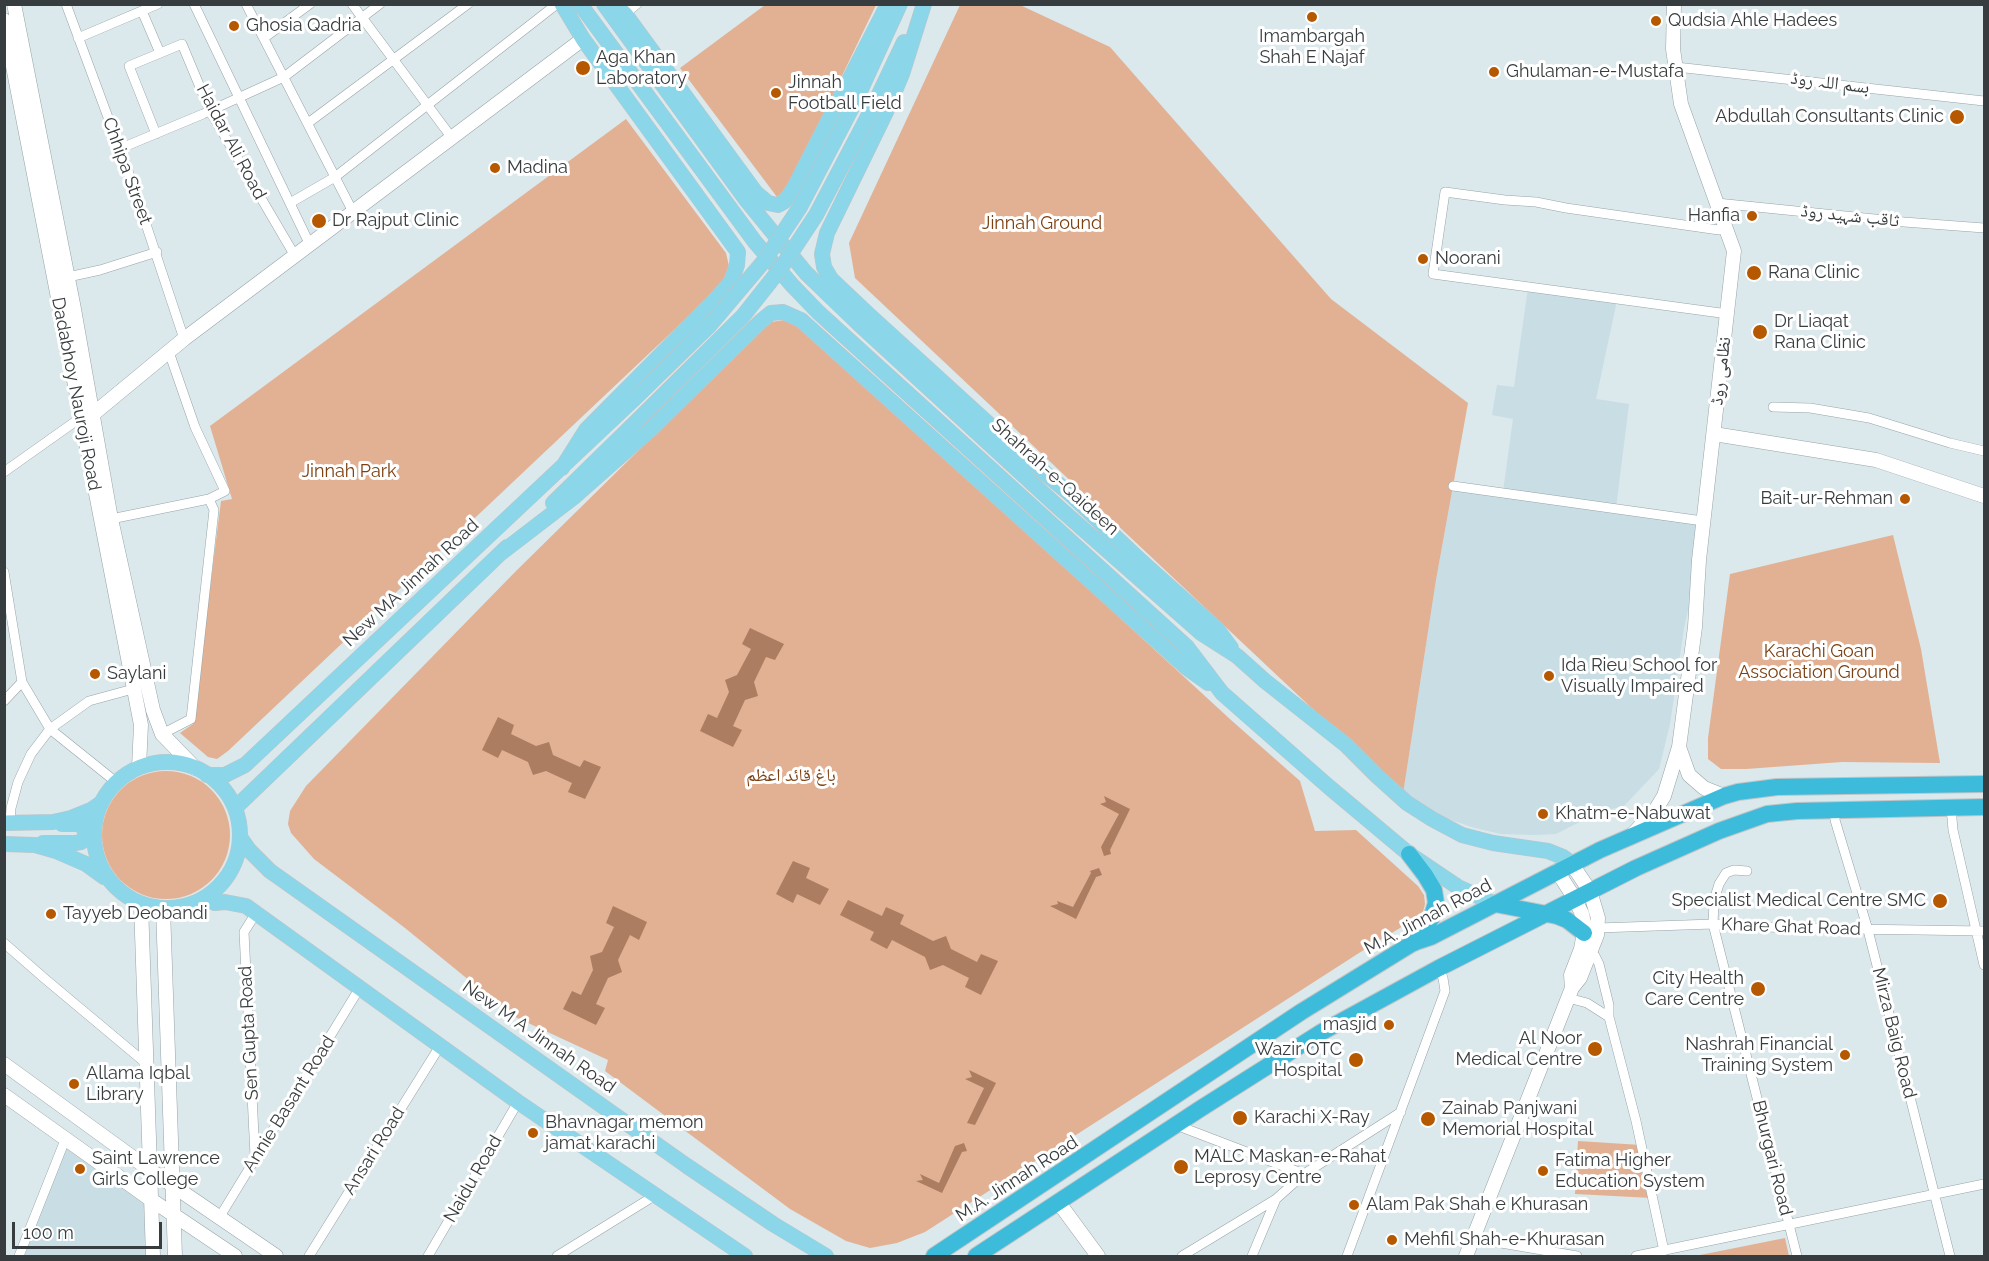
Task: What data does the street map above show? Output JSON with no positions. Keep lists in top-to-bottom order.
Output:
{
  "streets": {
    "highway": ["M.A. Jinnah Road"],
    "main road": ["Shahrah-e-Qaideen", "New MA Jinnah Road", "New M A Jinnah Road"],
    "street": [
      "بسم اللہ روڈ",
      "Haidar Ali Road",
      "Chhipa Street",
      "ثاقب شہید روڈ",
      "نظامی روڈ",
      "Dadabhoy Nauroji Road",
      "Khare Ghat Road",
      "Sen Gupta Road",
      "Mirza Baig Road",
      "Annie Basant Road",
      "Ansari Road",
      "Bhurgari Road",
      "Naidu Road"
    ]
  },
  "crossings": [
    ["بسم اللہ روڈ", "نظامی روڈ"],
    ["ثاقب شہید روڈ", "نظامی روڈ"],
    ["نظامی روڈ", "M.A. Jinnah Road"],
    ["Dadabhoy Nauroji Road", "New MA Jinnah Road"],
    ["Dadabhoy Nauroji Road", "New M A Jinnah Road"],
    ["Shahrah-e-Qaideen", "M.A. Jinnah Road"],
    ["New MA Jinnah Road", "New M A Jinnah Road"],
    ["Khare Ghat Road", "Mirza Baig Road"],
    ["Khare Ghat Road", "Bhurgari Road"],
    ["Sen Gupta Road", "Annie Basant Road"]
  ],
  "parks": [
    "Jinnah Ground",
    "Jinnah Park",
    "Karachi Goan Association Ground",
    "باغ قائد اعظم"
  ],
  "places": [
    "Imambargah Shah E Najaf",
    "Qudsia Ahle Hadees",
    "Ghosia Qadria",
    "Aga Khan Laboratory",
    "Ghulaman-e-Mustafa",
    "Jinnah Football Field",
    "Abdullah Consultants Clinic",
    "Madina",
    "Hanfia",
    "Dr Rajput Clinic",
    "Noorani",
    "Rana Clinic",
    "Dr Liaqat Rana Clinic",
    "Bait-ur-Rehman",
    "Saylani",
    "Ida Rieu School for Visually Impaired",
    "Khatm-e-Nabuwat",
    "Specialist Medical Centre SMC",
    "Tayyeb Deobandi",
    "City Health Care Centre",
    "masjid",
    "Al Noor Medical Centre",
    "Nashrah Financial Training System",
    "Wazir OTC Hospital",
    "Allama Iqbal Library",
    "Karachi X-Ray",
    "Zainab Panjwani Memorial Hospital",
    "Bhavnagar memon jamat karachi",
    "MALC Maskan-e-Rahat Leprosy Centre",
    "Saint Lawrence Girls College",
    "Fatima Higher Education System",
    "Alam Pak Shah e Khurasan",
    "Mehfil Shah-e-Khurasan"
  ],
  "scale_bar": "100 m"
}
